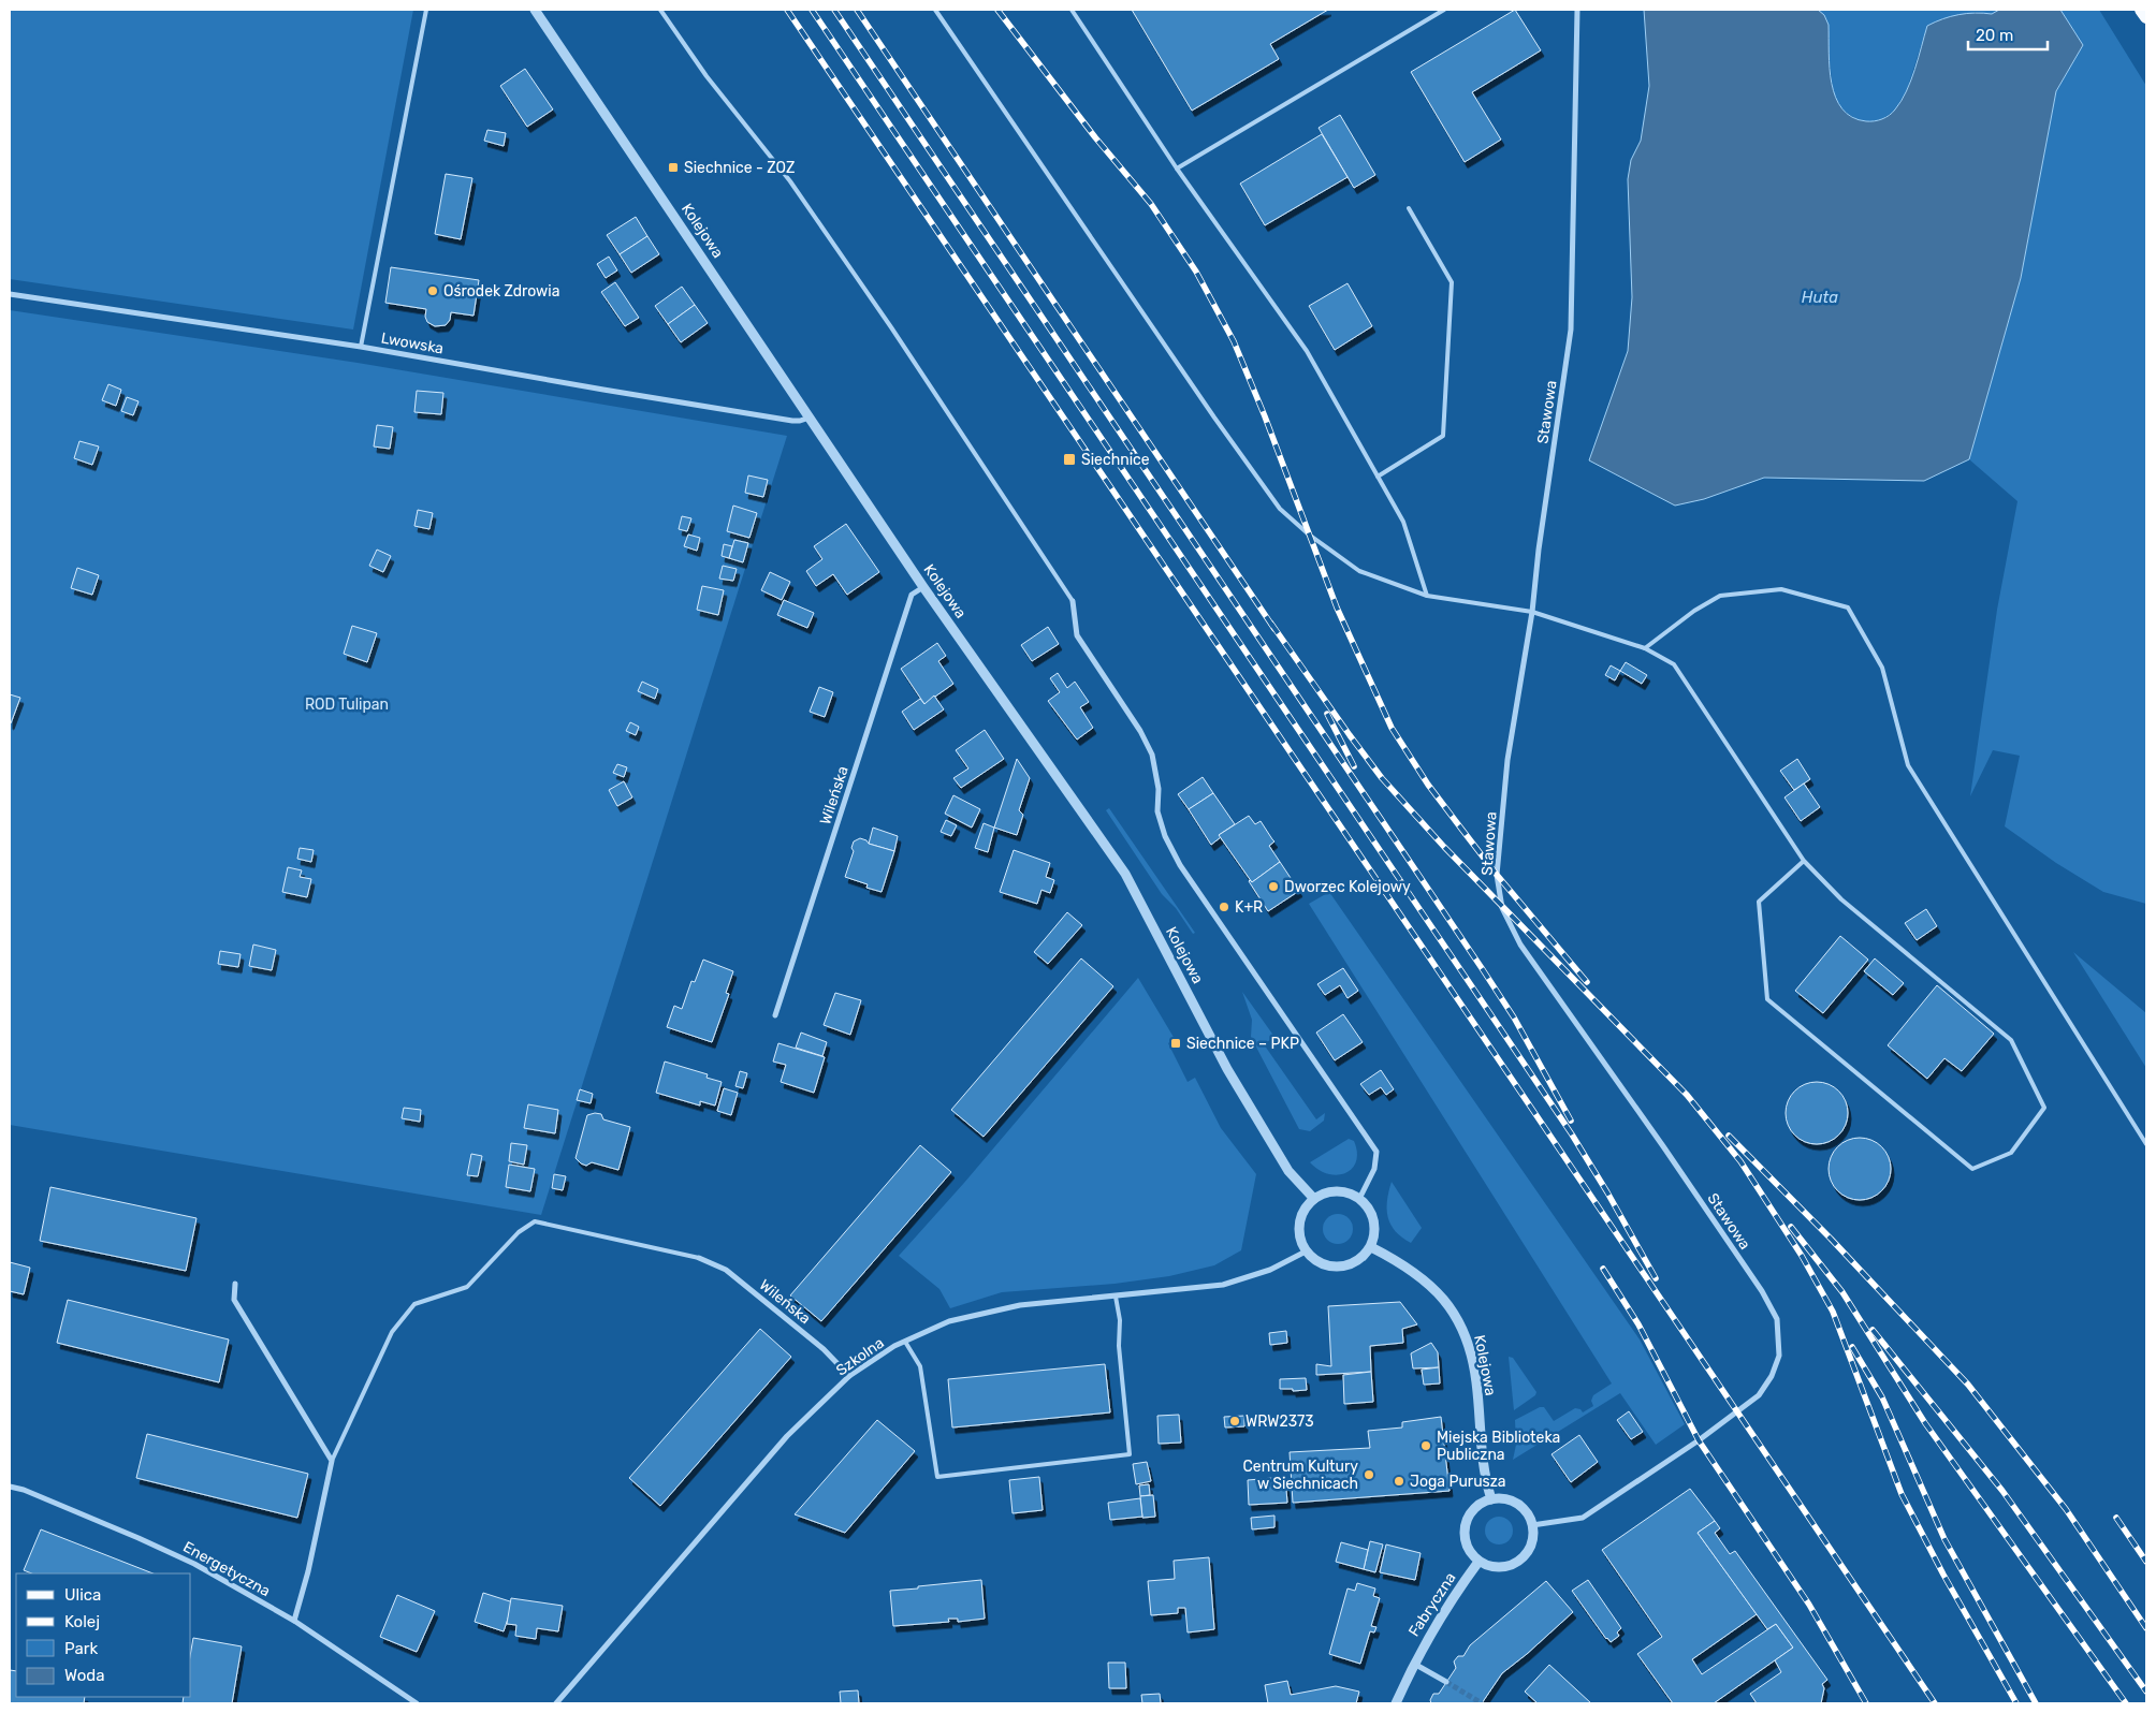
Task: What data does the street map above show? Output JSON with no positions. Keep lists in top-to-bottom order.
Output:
{
  "streets": {
    "street": [
      "Kolejowa",
      "Lwowska",
      "Stawowa",
      "Wileńska",
      "Szkolna",
      "Energetyczna",
      "Fabryczna"
    ]
  },
  "crossings": [
    ["Kolejowa", "Lwowska"],
    ["Kolejowa", "Stawowa"],
    ["Kolejowa", "Wileńska"],
    ["Kolejowa", "Szkolna"],
    ["Kolejowa", "Fabryczna"],
    ["Stawowa", "Fabryczna"],
    ["Wileńska", "Szkolna"]
  ],
  "water": ["Huta"],
  "parks": ["ROD Tulipan"],
  "places": {
    "transit": ["Siechnice - ZOZ", "Siechnice", "Siechnice – PKP"],
    "other": [
      "Ośrodek Zdrowia",
      "Dworzec Kolejowy",
      "K+R",
      "WRW2373",
      "Miejska Biblioteka Publiczna",
      "Centrum Kultury w Siechnicach",
      "Joga Purusza"
    ]
  },
  "legend": [
    "Ulica",
    "Kolej",
    "Park",
    "Woda"
  ],
  "scale_bar": "20 m"
}
